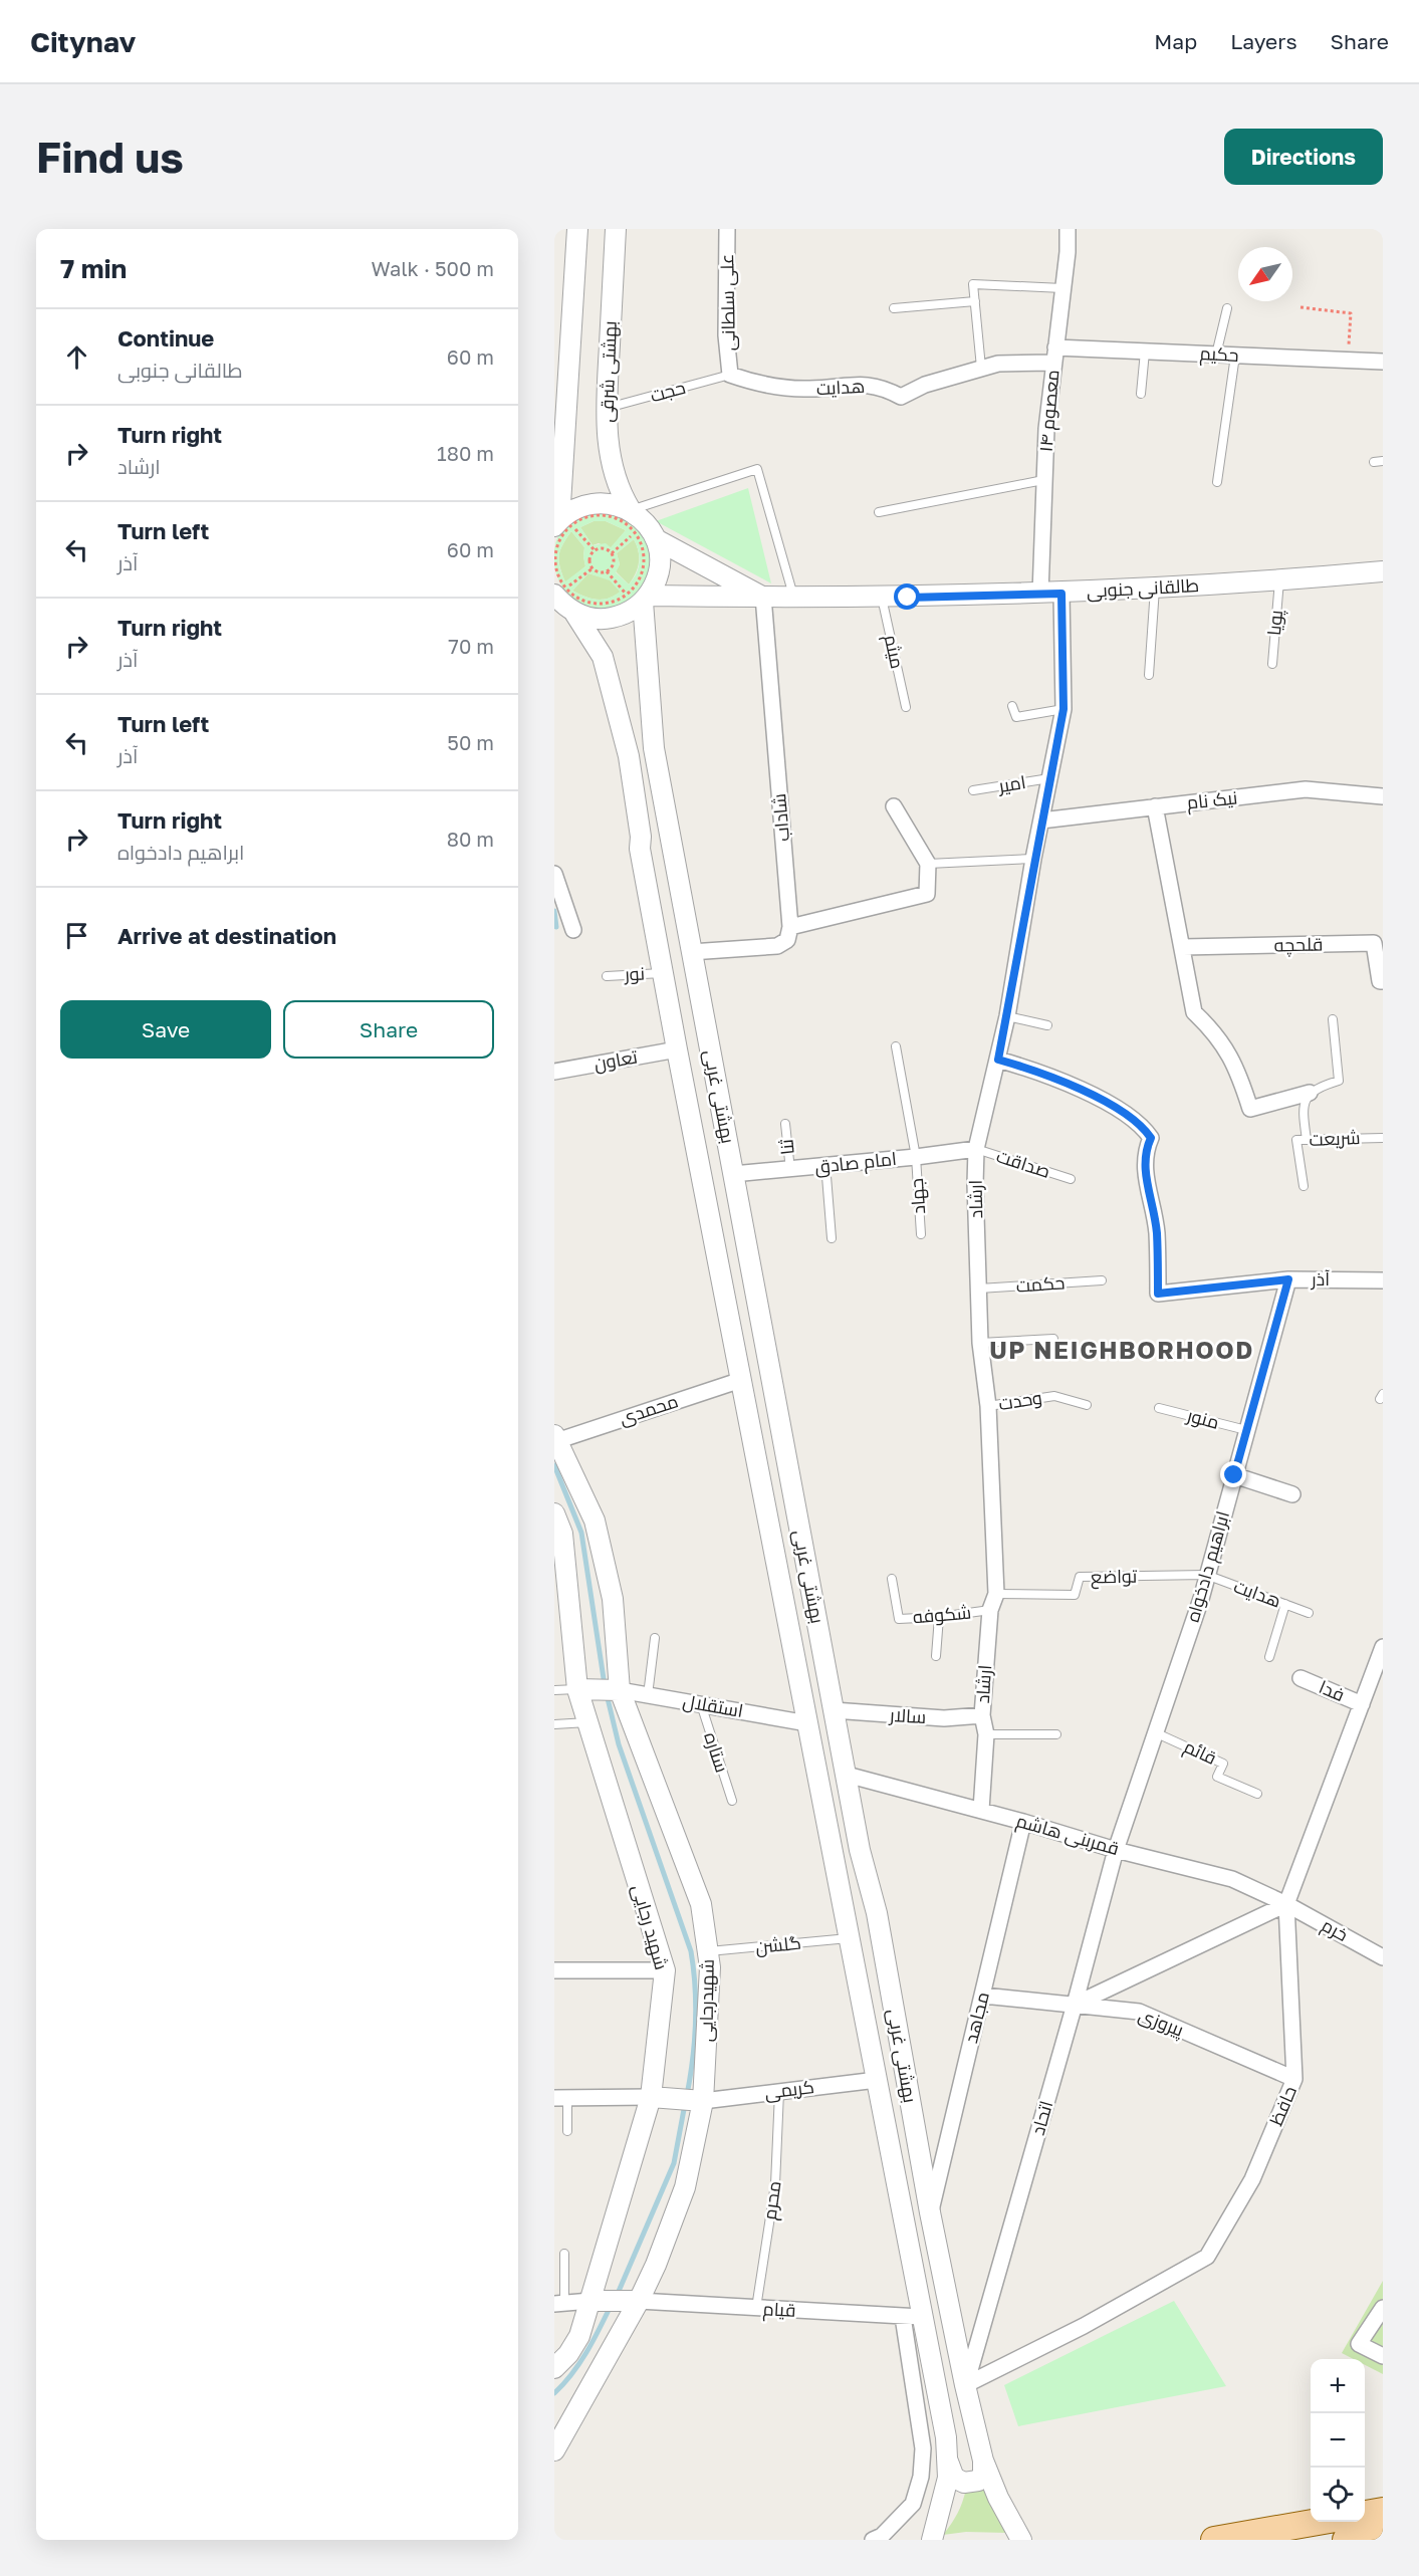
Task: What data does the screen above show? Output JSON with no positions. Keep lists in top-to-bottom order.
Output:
{
  "streets": {
    "street": [
      "علی سلطانی",
      "حکیم",
      "بهشتی شرقی",
      "هدایت",
      "۱۴ معصوم",
      "طالقانی جنوبی",
      "نیک نام",
      "شاداب",
      "قلحچه",
      "تعاون",
      "بهشتی غربی",
      "امام صادق",
      "ارشاد",
      "آذر",
      "محمدی",
      "ابراهیم دادخواه",
      "فدا",
      "استقلال",
      "سالار",
      "قمربنی هاشم",
      "شهید رجایی",
      "خرم",
      "شهیدرجایی",
      "مجاهد",
      "پیروزی",
      "کریمی",
      "حافظ",
      "اتحاد",
      "قیام"
    ],
    "lane": [
      "حجت",
      "پویا",
      "میثم",
      "امیر",
      "نور",
      "شریعت",
      "ثنا",
      "صداقت",
      "جهاد",
      "حکمت",
      "وحدت",
      "منور",
      "تواضع",
      "شکوفه",
      "ستاره",
      "قائم",
      "گلشن",
      "محرم"
    ]
  },
  "crossings": [
    ["علی سلطانی", "هدایت"],
    ["علی سلطانی", "حجت"],
    ["حکیم", "هدایت"],
    ["حکیم", "۱۴ معصوم"],
    ["بهشتی شرقی", "حجت"],
    ["بهشتی شرقی", "طالقانی جنوبی"],
    ["بهشتی شرقی", "بهشتی غربی"],
    ["هدایت", "حجت"],
    ["هدایت", "۱۴ معصوم"],
    ["هدایت", "ابراهیم دادخواه"],
    ["هدایت", "تواضع"],
    ["۱۴ معصوم", "طالقانی جنوبی"],
    ["طالقانی جنوبی", "پویا"],
    ["طالقانی جنوبی", "میثم"],
    ["طالقانی جنوبی", "شاداب"],
    ["طالقانی جنوبی", "بهشتی غربی"],
    ["طالقانی جنوبی", "ارشاد"],
    ["امیر", "ارشاد"],
    ["نیک نام", "ارشاد"],
    ["نور", "بهشتی غربی"],
    ["تعاون", "بهشتی غربی"],
    ["بهشتی غربی", "امام صادق"],
    ["بهشتی غربی", "محمدی"],
    ["بهشتی غربی", "استقلال"],
    ["بهشتی غربی", "سالار"],
    ["بهشتی غربی", "قمربنی هاشم"],
    ["بهشتی غربی", "گلشن"],
    ["بهشتی غربی", "مجاهد"],
    ["بهشتی غربی", "کریمی"],
    ["بهشتی غربی", "حافظ"],
    ["بهشتی غربی", "اتحاد"],
    ["بهشتی غربی", "قیام"],
    ["ثنا", "امام صادق"],
    ["امام صادق", "صداقت"],
    ["امام صادق", "جهاد"],
    ["امام صادق", "ارشاد"],
    ["صداقت", "ارشاد"],
    ["ارشاد", "آذر"],
    ["ارشاد", "حکمت"],
    ["ارشاد", "وحدت"],
    ["ارشاد", "تواضع"],
    ["ارشاد", "شکوفه"],
    ["ارشاد", "سالار"],
    ["ارشاد", "قمربنی هاشم"],
    ["آذر", "ابراهیم دادخواه"],
    ["محمدی", "شهیدرجایی"],
    ["منور", "ابراهیم دادخواه"],
    ["ابراهیم دادخواه", "تواضع"],
    ["ابراهیم دادخواه", "قائم"],
    ["ابراهیم دادخواه", "قمربنی هاشم"],
    ["ابراهیم دادخواه", "اتحاد"],
    ["فدا", "حافظ"],
    ["استقلال", "ستاره"],
    ["استقلال", "شهیدرجایی"],
    ["قمربنی هاشم", "خرم"],
    ["قمربنی هاشم", "مجاهد"],
    ["قمربنی هاشم", "حافظ"],
    ["قمربنی هاشم", "اتحاد"],
    ["خرم", "حافظ"],
    ["گلشن", "شهیدرجایی"],
    ["شهیدرجایی", "کریمی"],
    ["شهیدرجایی", "قیام"],
    ["مجاهد", "پیروزی"],
    ["پیروزی", "حافظ"],
    ["پیروزی", "اتحاد"],
    ["کریمی", "محرم"],
    ["حافظ", "اتحاد"],
    ["محرم", "قیام"]
  ],
  "districts": ["UP NEIGHBORHOOD"],
  "north": "bottom left",
  "page": {
    "header": "Citynav",
    "nav": ["Map", "Layers", "Share"],
    "buttons": [
      "Directions",
      ["Save", "Share"]
    ],
    "title": "Find us",
    "heading": ["7 min", "Walk · 500 m"],
    "list": [
      ["Continue", "طالقانی جنوبی", "60 m"],
      ["Turn right", "ارشاد", "180 m"],
      ["Turn left", "آذر", "60 m"],
      ["Turn right", "آذر", "70 m"],
      ["Turn left", "آذر", "50 m"],
      ["Turn right", "ابراهیم دادخواه", "80 m"],
      "Arrive at destination"
    ],
    "map_buttons": ["+", "−"]
  }
}
